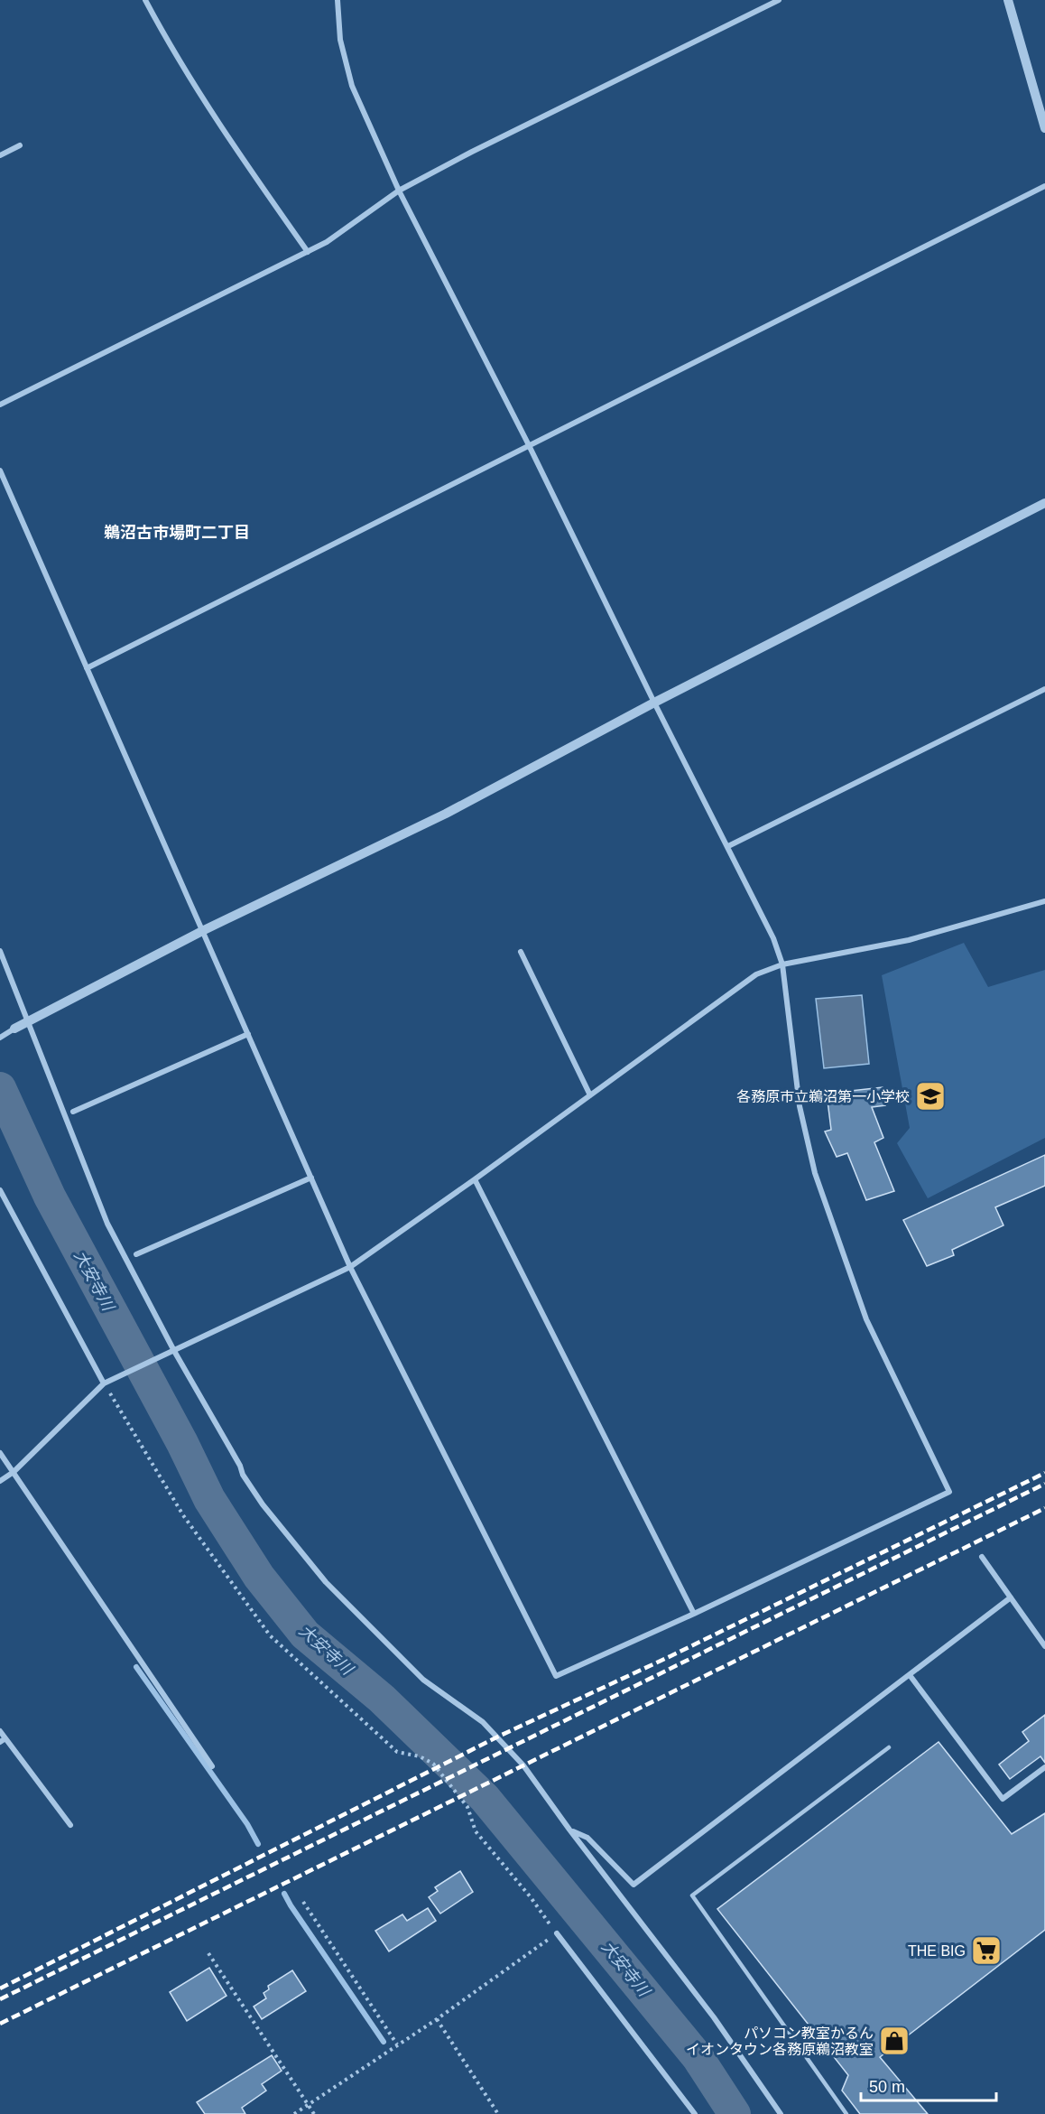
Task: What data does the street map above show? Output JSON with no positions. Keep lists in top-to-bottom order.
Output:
{
  "districts": ["鵜沼古市場町二丁目"],
  "water": ["大安寺川"],
  "places": {
    "school or university": ["各務原市立鵜沼第一小学校"],
    "supermarket": ["THE BIG"],
    "shop": ["パソコン教室かるん イオンタウン各務原鵜沼教室"]
  },
  "scale_bar": "50 m"
}
